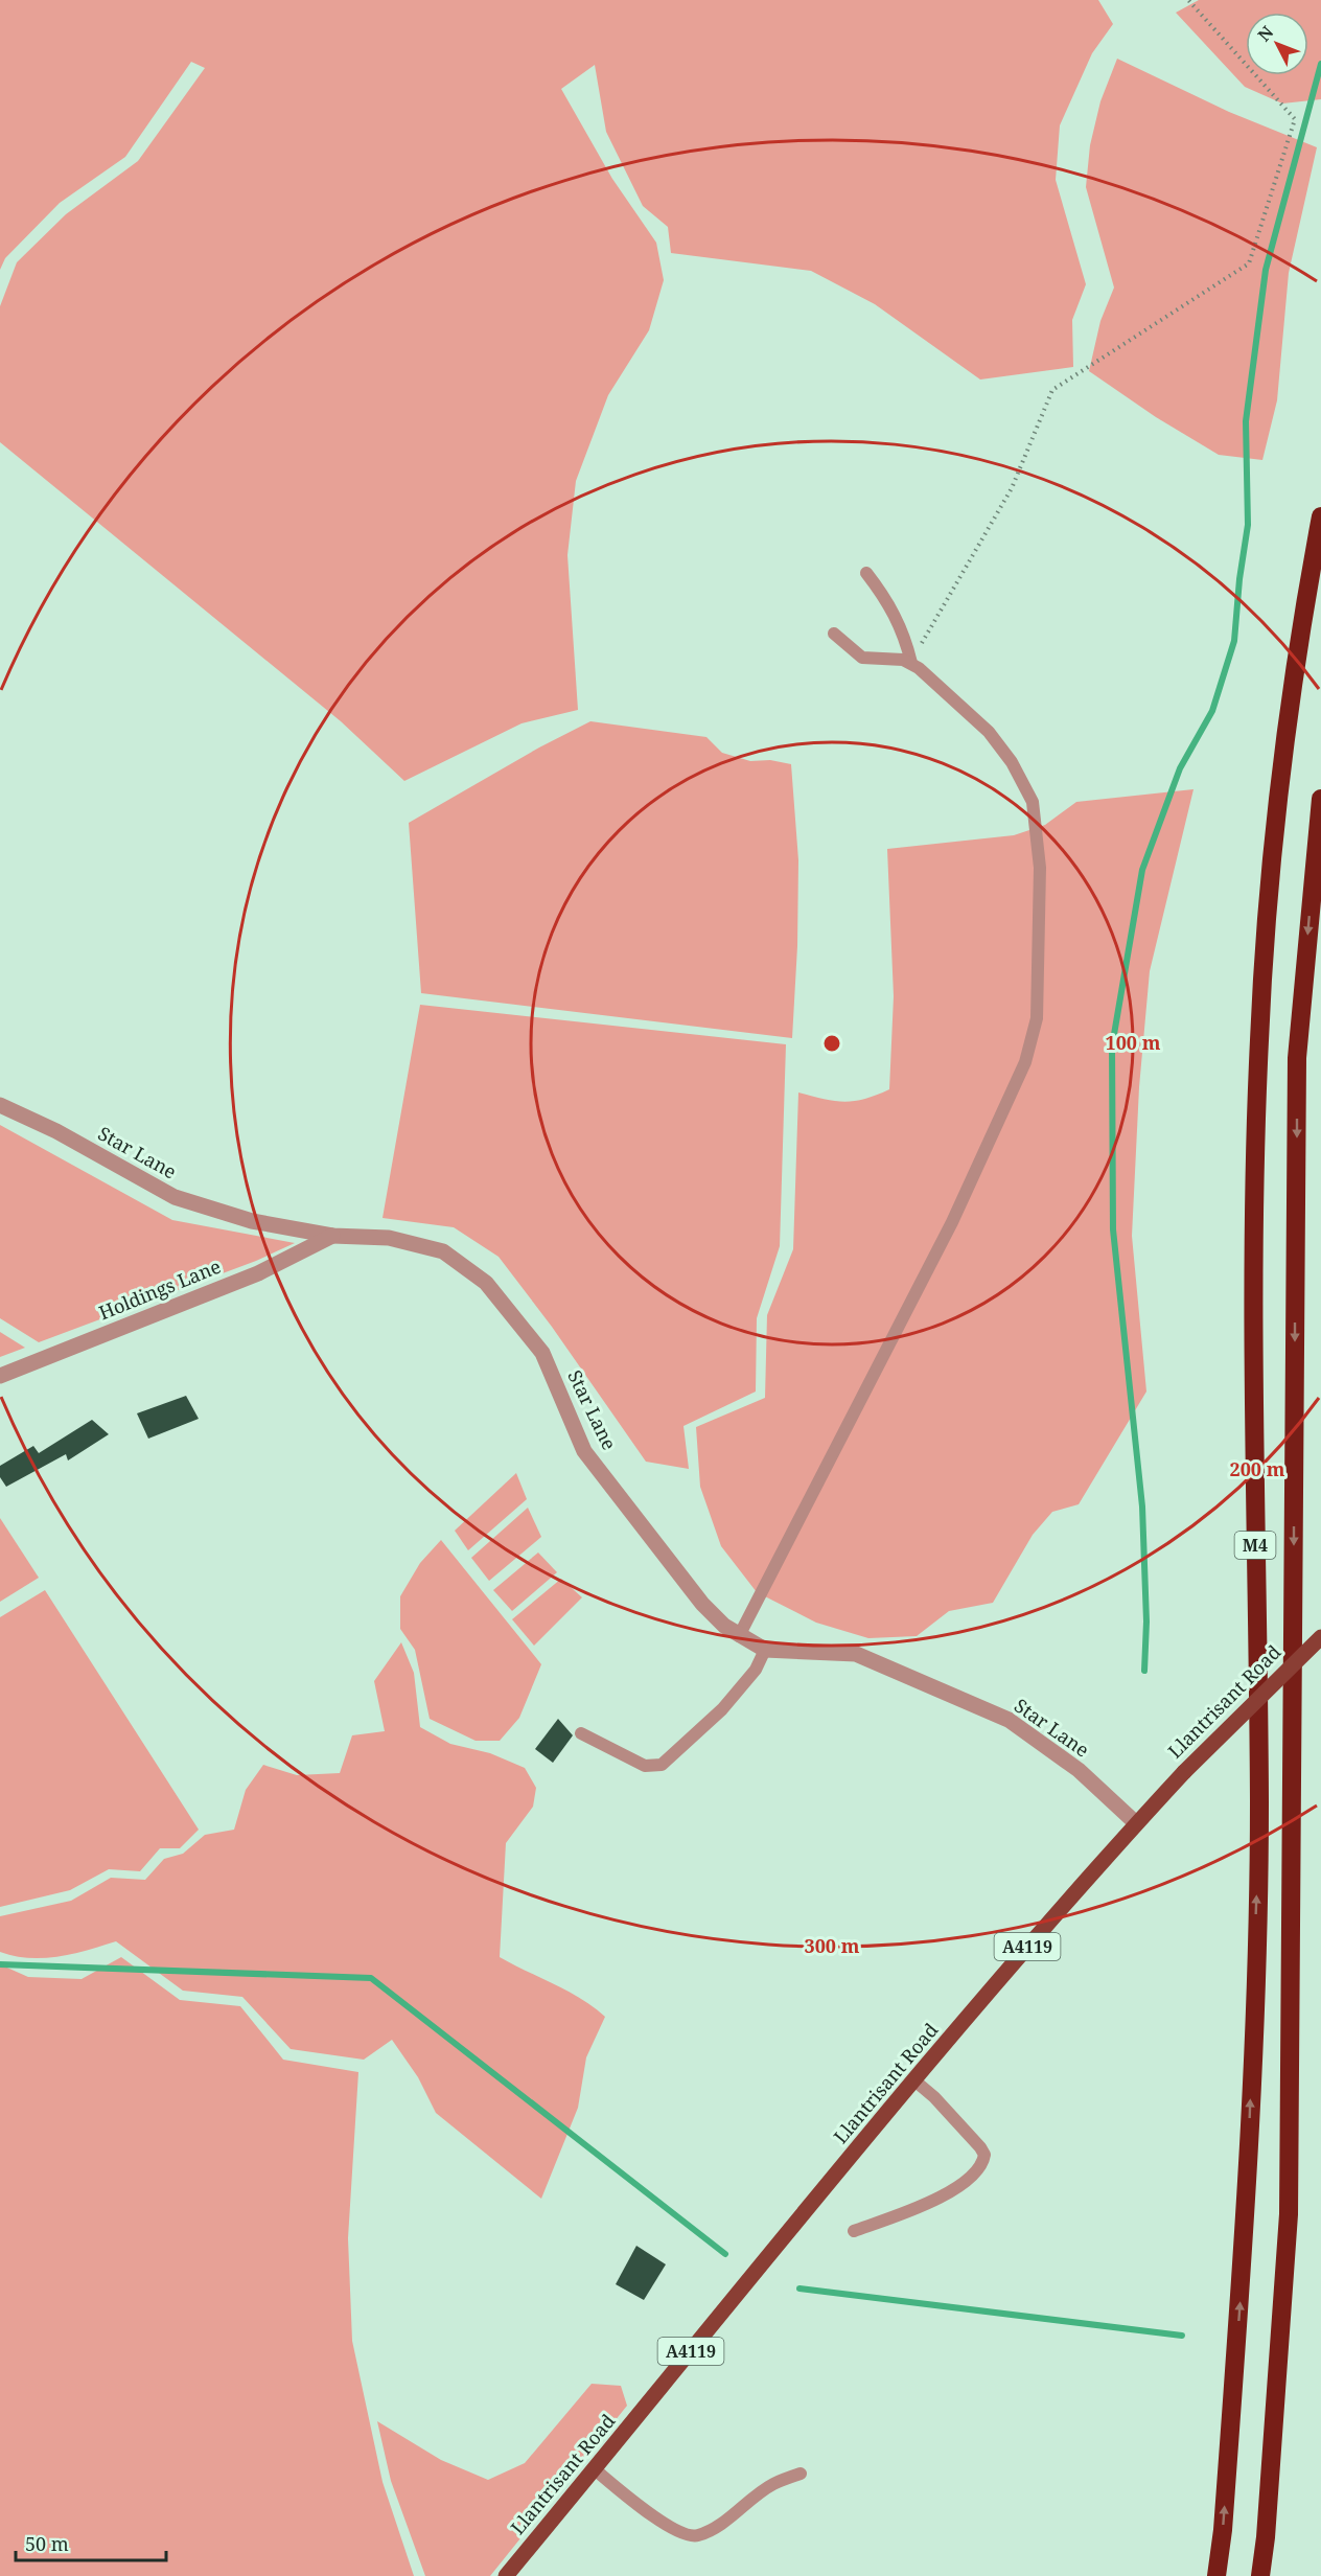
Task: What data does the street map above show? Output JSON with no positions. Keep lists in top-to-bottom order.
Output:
{
  "streets": {
    "highway": ["M4"],
    "main road": ["Llantrisant Road", "A4119"],
    "street": ["Star Lane", "Holdings Lane"]
  },
  "crossings": [
    ["Star Lane", "Holdings Lane"],
    ["Star Lane", "Llantrisant Road"]
  ],
  "scale_bar": "50 m",
  "north": "top left",
  "rings": ["100 m", "200 m", "300 m"]
}
